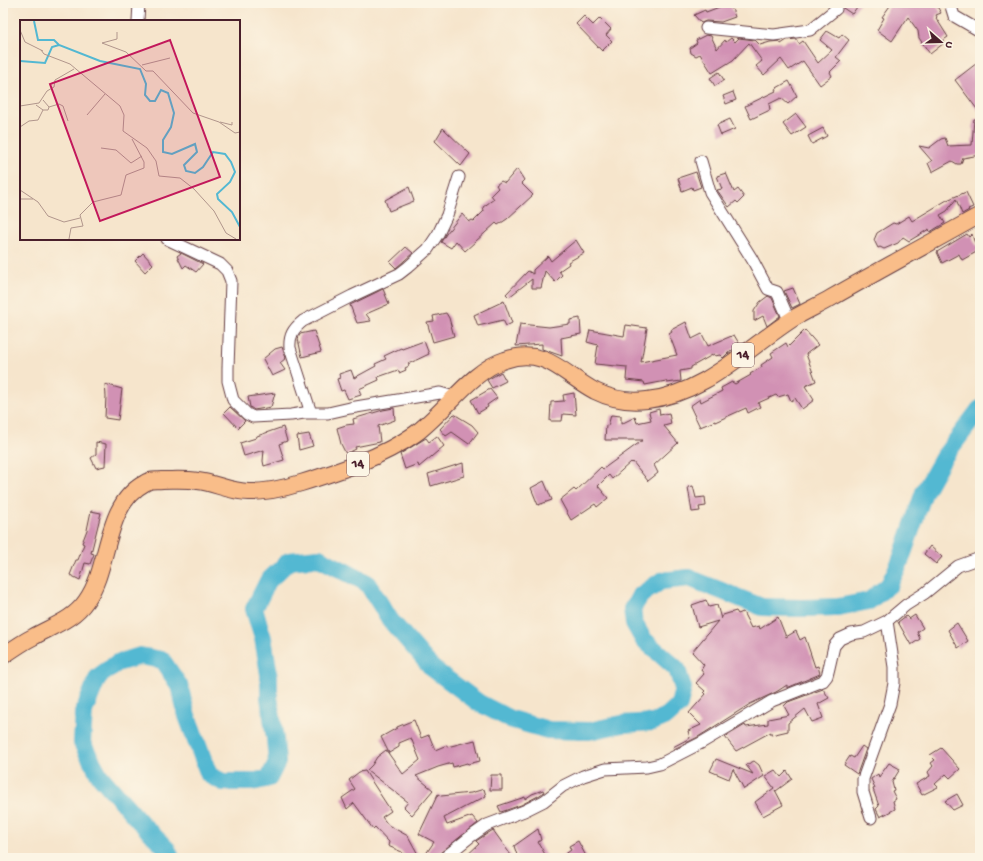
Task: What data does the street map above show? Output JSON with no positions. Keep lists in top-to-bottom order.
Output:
{
  "streets": {
    "highway": ["14"]
  },
  "north": "right"
}
